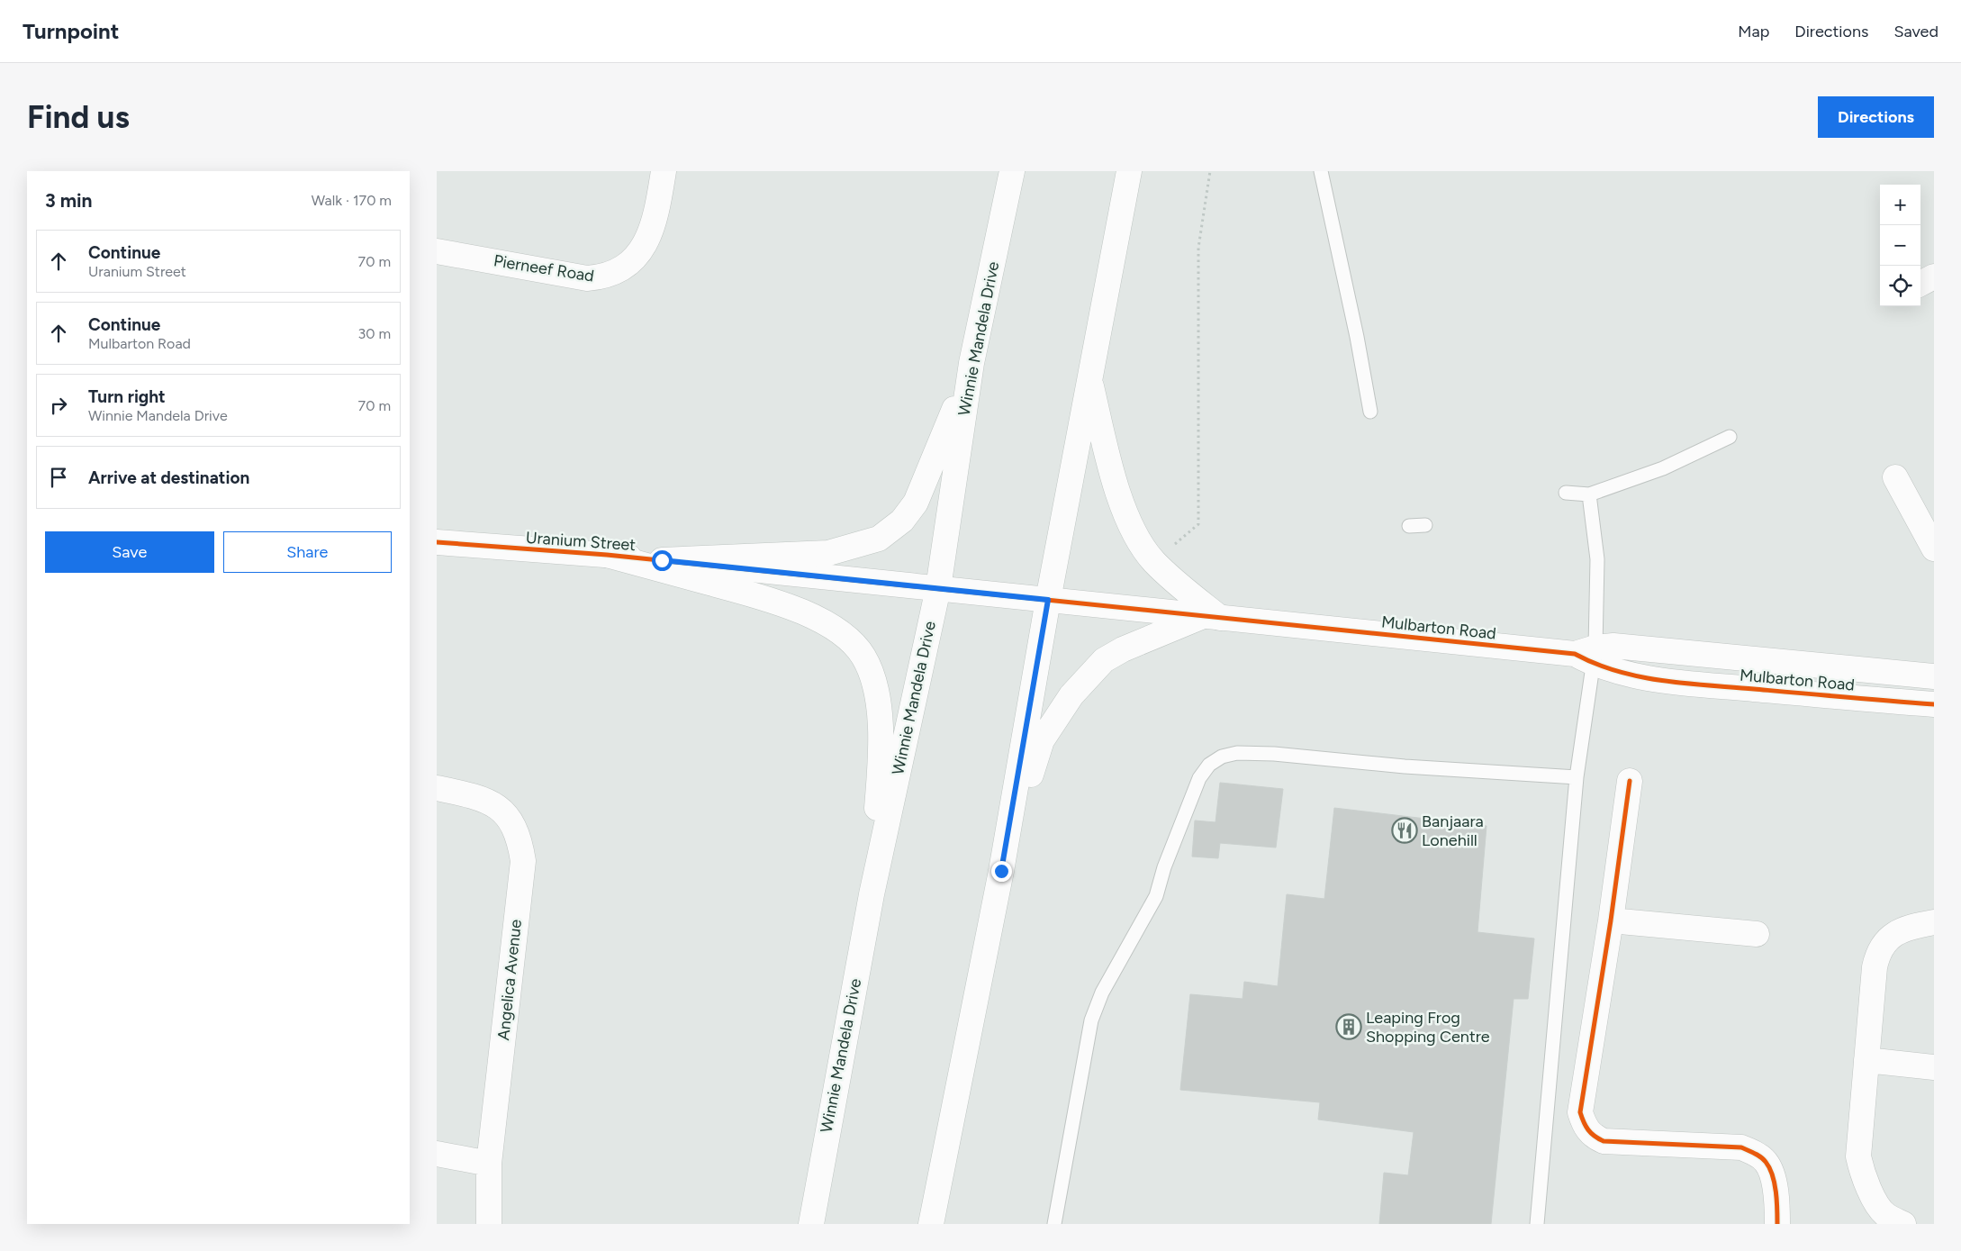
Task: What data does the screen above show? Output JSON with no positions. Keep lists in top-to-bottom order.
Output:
{
  "streets": {
    "street": [
      "Pierneef Road",
      "Winnie Mandela Drive",
      "Uranium Street",
      "Mulbarton Road",
      "Angelica Avenue"
    ]
  },
  "crossings": [
    ["Winnie Mandela Drive", "Uranium Street"],
    ["Winnie Mandela Drive", "Mulbarton Road"],
    ["Uranium Street", "Mulbarton Road"]
  ],
  "places": {
    "restaurant": ["Banjaara Lonehill"],
    "building": ["Leaping Frog Shopping Centre"]
  },
  "page": {
    "header": "Turnpoint",
    "nav": ["Map", "Directions", "Saved"],
    "buttons": [
      "Directions",
      ["Save", "Share"]
    ],
    "title": "Find us",
    "heading": ["3 min", "Walk · 170 m"],
    "map_buttons": ["+", "−"],
    "list": [
      ["Continue", "Uranium Street", "70 m"],
      ["Continue", "Mulbarton Road", "30 m"],
      ["Turn right", "Winnie Mandela Drive", "70 m"],
      "Arrive at destination"
    ]
  }
}
